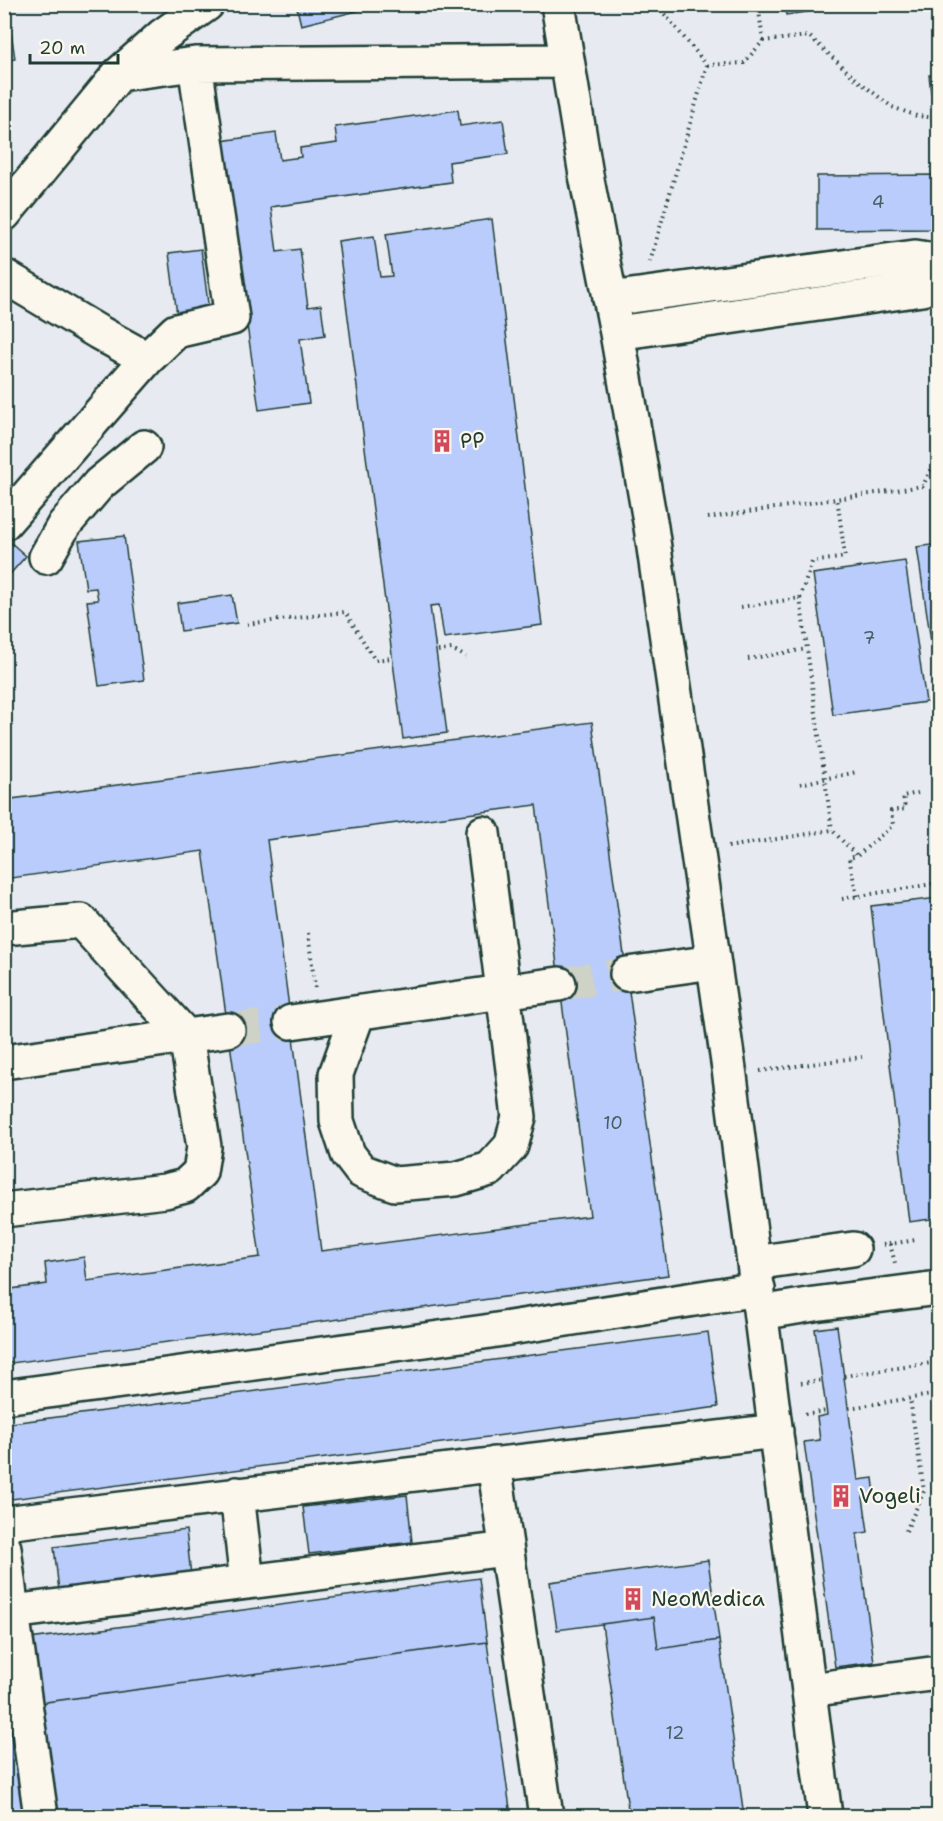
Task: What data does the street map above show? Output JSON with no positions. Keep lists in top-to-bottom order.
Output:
{
  "places": {
    "building": ["PP", "Vogeli", "NeoMedica"]
  },
  "house_numbers": [
    "4",
    "7",
    "10",
    "12"
  ],
  "scale_bar": "20 m"
}
